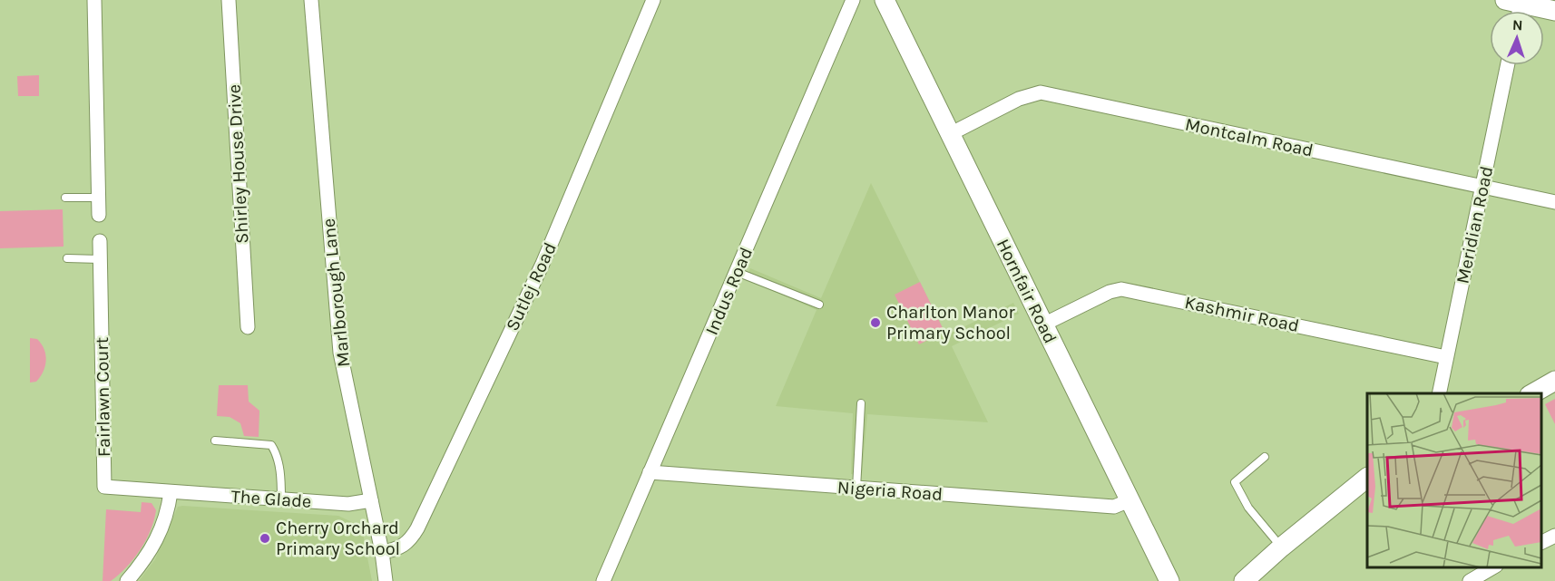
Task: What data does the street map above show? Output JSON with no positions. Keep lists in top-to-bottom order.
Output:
{
  "streets": {
    "street": [
      "Montcalm Road",
      "Shirley House Drive",
      "Meridian Road",
      "Sutlej Road",
      "Indus Road",
      "Hornfair Road",
      "Marlborough Lane",
      "Kashmir Road",
      "Fairlawn Court",
      "Nigeria Road",
      "The Glade"
    ]
  },
  "crossings": [
    ["Montcalm Road", "Meridian Road"],
    ["Montcalm Road", "Hornfair Road"],
    ["Meridian Road", "Kashmir Road"],
    ["Sutlej Road", "Marlborough Lane"],
    ["Indus Road", "Nigeria Road"],
    ["Hornfair Road", "Kashmir Road"],
    ["Hornfair Road", "Nigeria Road"],
    ["Marlborough Lane", "The Glade"],
    ["Fairlawn Court", "The Glade"]
  ],
  "places": ["Charlton Manor Primary School", "Cherry Orchard Primary School"],
  "north": "top"
}
